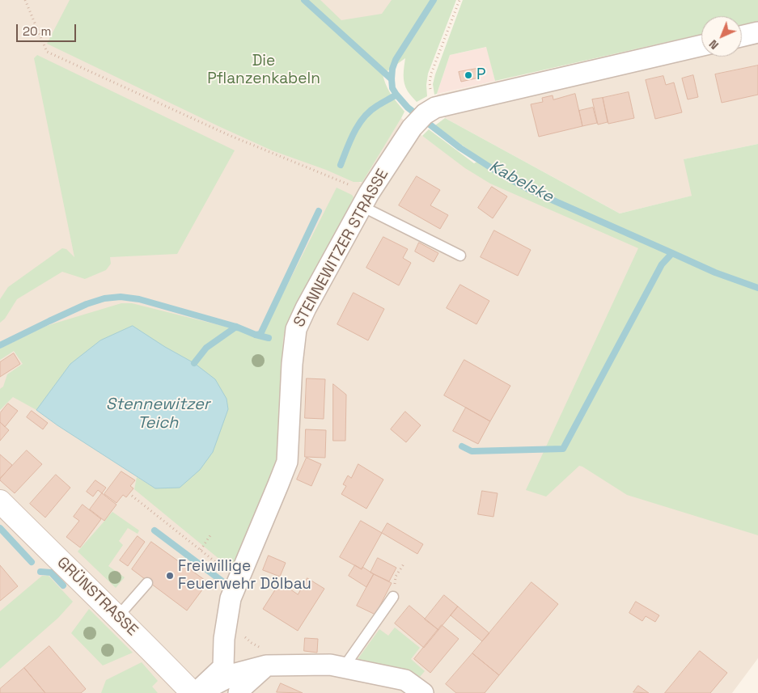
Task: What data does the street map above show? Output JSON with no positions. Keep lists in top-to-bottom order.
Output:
{
  "streets": {
    "street": ["STENNEWITZER STRASSE", "GRÜNSTRASSE"]
  },
  "water": ["Kabelske", "Stennewitzer Teich"],
  "parks": ["Die Pflanzenkabeln"],
  "places": ["P", "Freiwillige Feuerwehr Dölbau"],
  "scale_bar": "20 m",
  "north": "bottom left"
}
